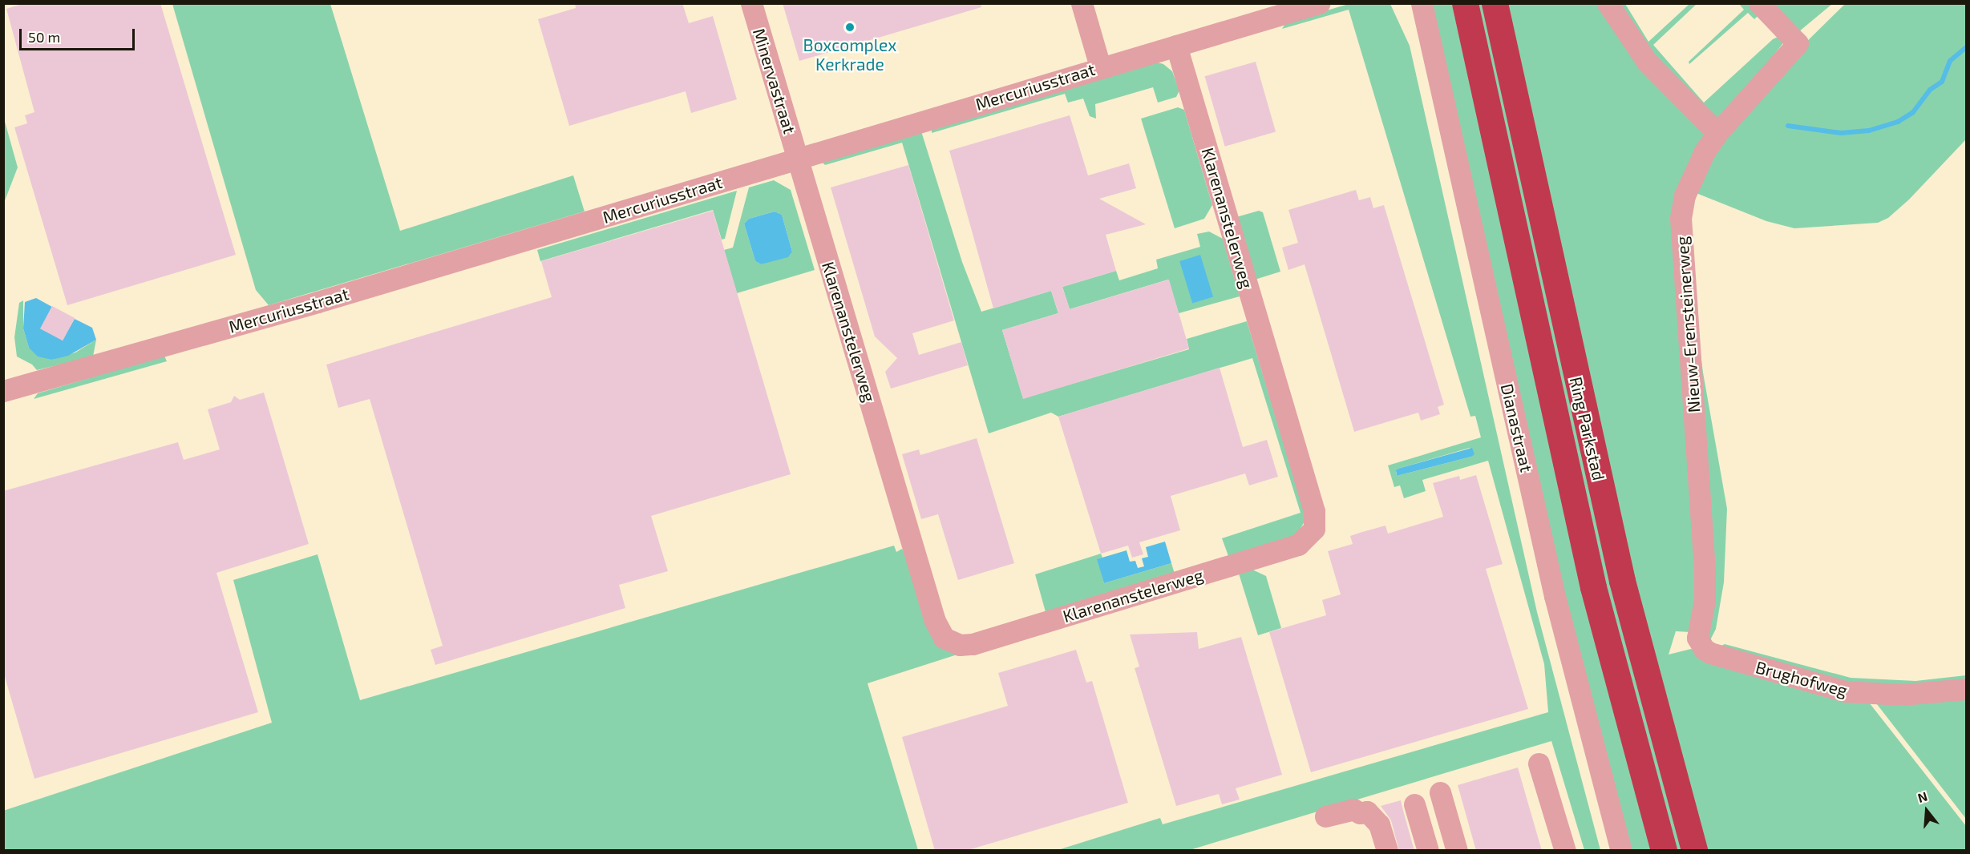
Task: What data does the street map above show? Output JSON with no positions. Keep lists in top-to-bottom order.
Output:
{
  "streets": {
    "highway": ["Ring Parkstad"],
    "street": [
      "Minervastraat",
      "Mercuriusstraat",
      "Klarenanstelerweg",
      "Nieuw-Erensteinerweg",
      "Dianastraat",
      "Brughofweg"
    ]
  },
  "crossings": [
    ["Minervastraat", "Mercuriusstraat"],
    ["Minervastraat", "Klarenanstelerweg"],
    ["Mercuriusstraat", "Klarenanstelerweg"],
    ["Nieuw-Erensteinerweg", "Brughofweg"]
  ],
  "places": ["Boxcomplex Kerkrade"],
  "scale_bar": "50 m",
  "north": "top"
}
